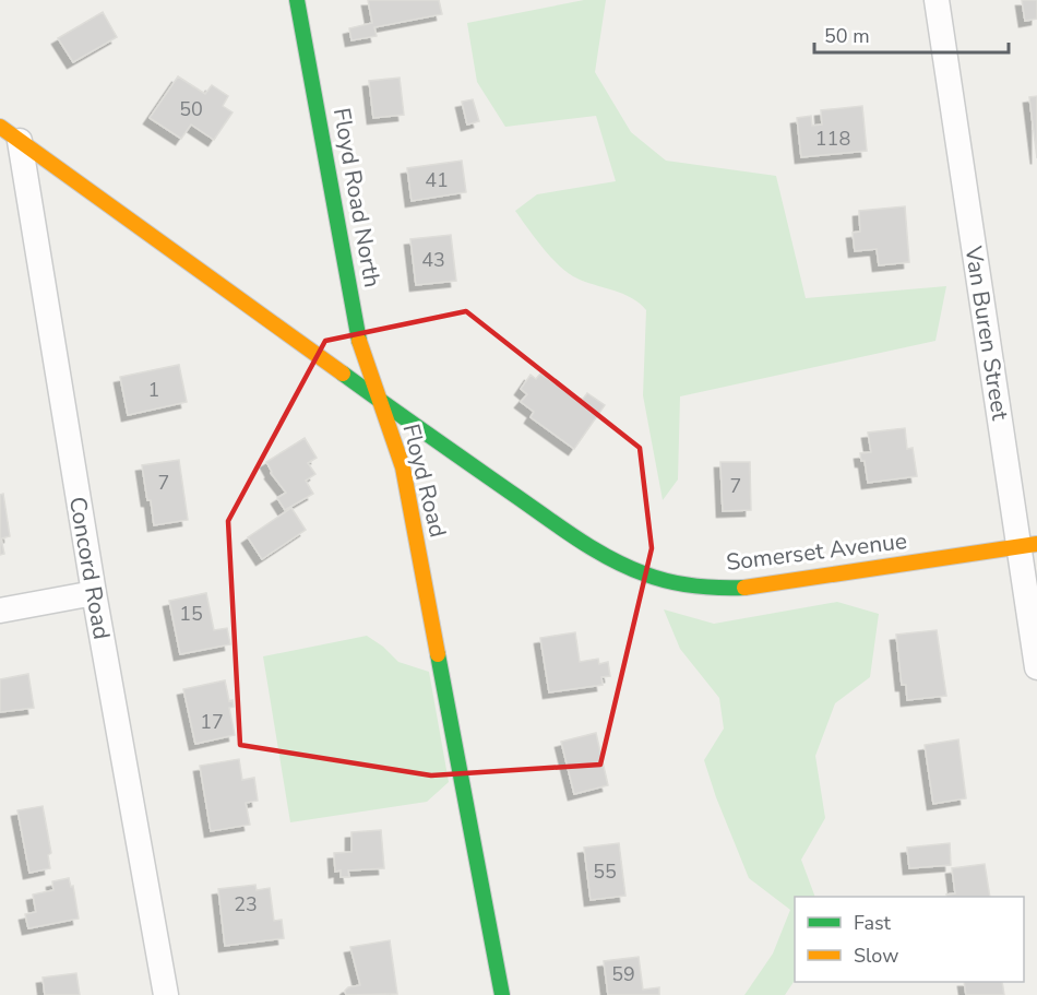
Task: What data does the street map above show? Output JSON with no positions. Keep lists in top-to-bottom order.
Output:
{
  "streets": {
    "street": [
      "Floyd Road North",
      "Van Buren Street",
      "Floyd Road",
      "Somerset Avenue",
      "Concord Road"
    ]
  },
  "crossings": [
    ["Floyd Road North", "Floyd Road"],
    ["Floyd Road North", "Somerset Avenue"],
    ["Van Buren Street", "Somerset Avenue"],
    ["Floyd Road", "Somerset Avenue"],
    ["Floyd Road", "Concord Road"]
  ],
  "house_numbers": [
    "50",
    "118",
    "41",
    "43",
    "1",
    "7",
    "7",
    "15",
    "17",
    "55",
    "23",
    "59"
  ],
  "legend": ["Fast", "Slow"],
  "scale_bar": "50 m"
}
